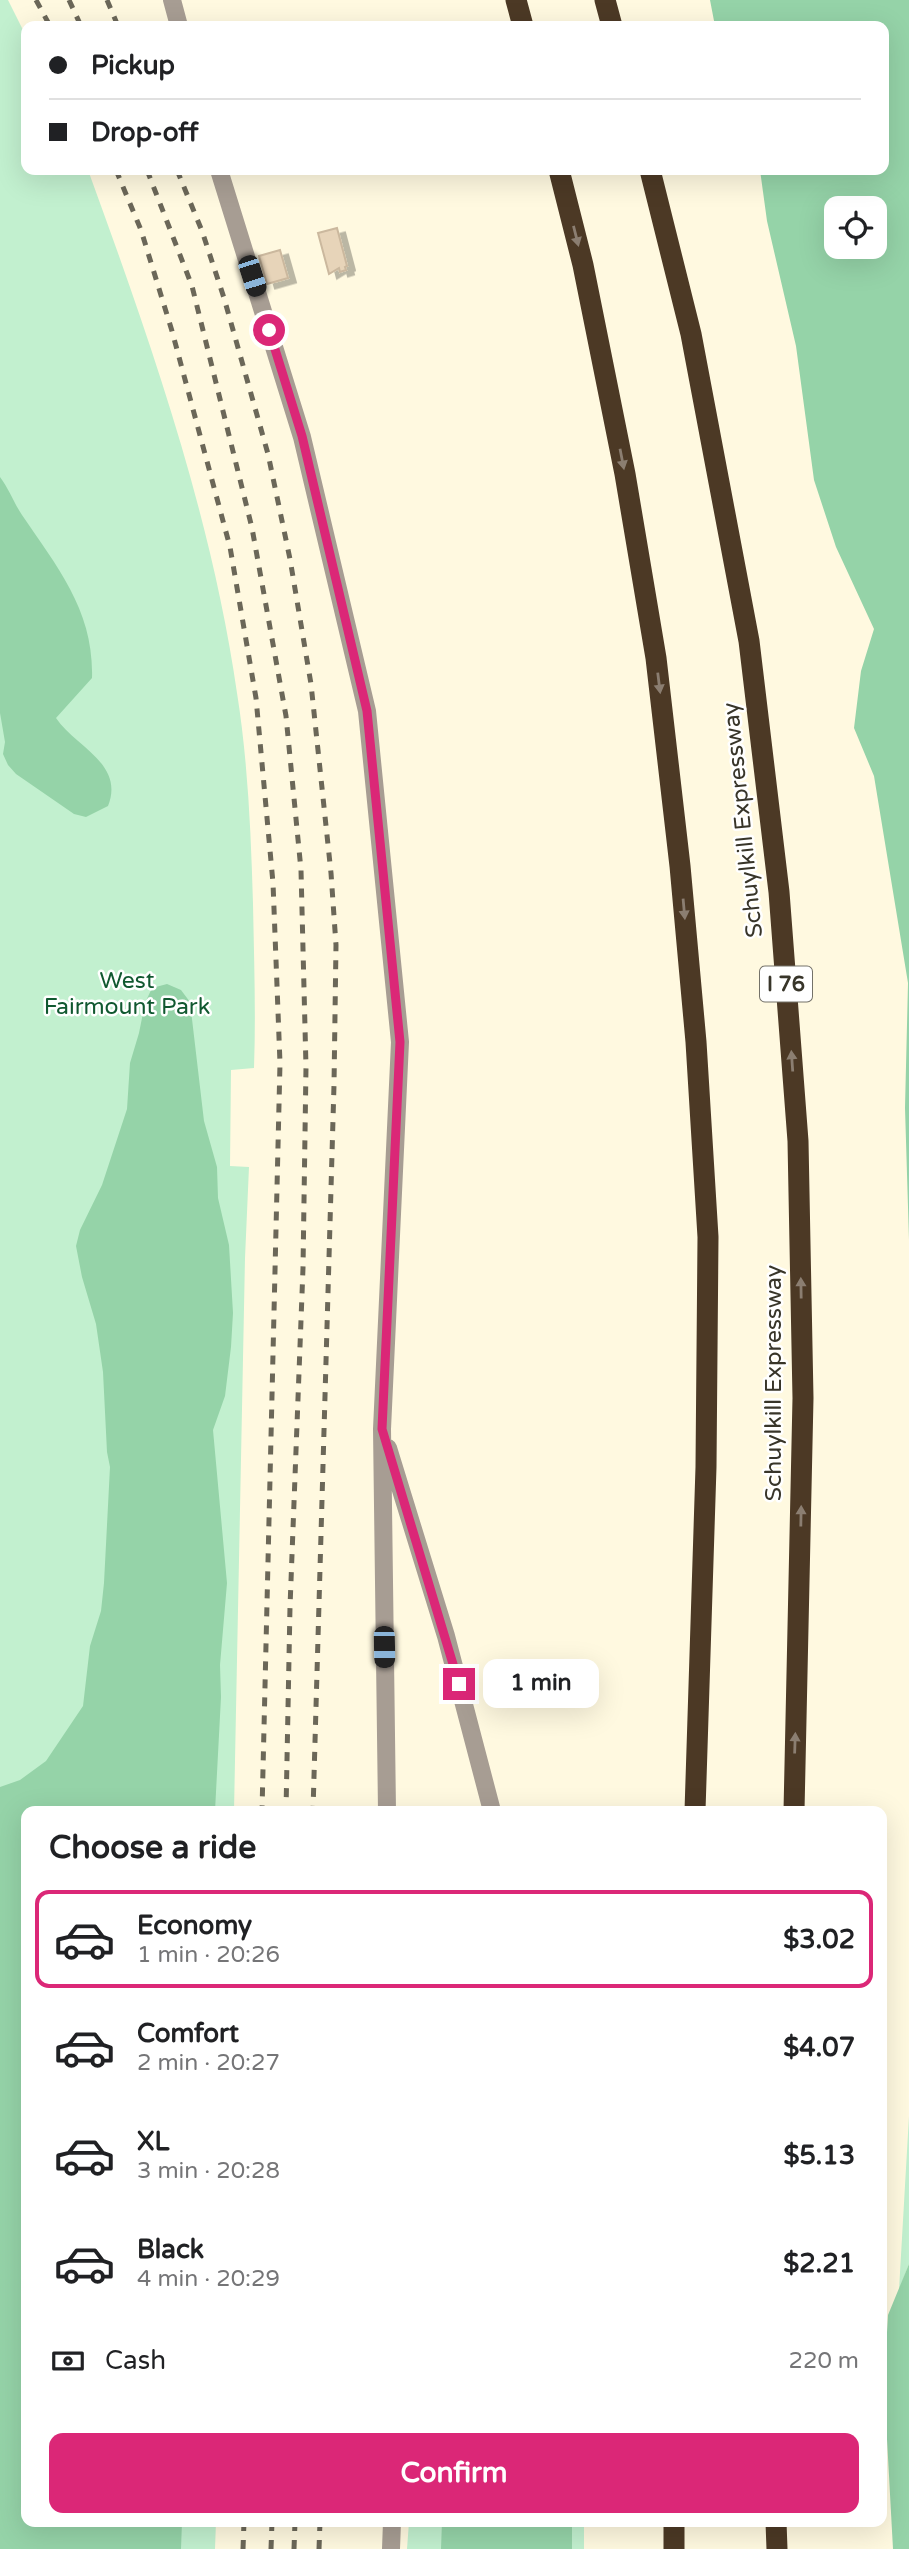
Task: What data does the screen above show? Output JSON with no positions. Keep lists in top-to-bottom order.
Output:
{
  "streets": {
    "highway": ["Schuylkill Expressway", "I 76"]
  },
  "parks": ["West Fairmount Park"],
  "page": {
    "banner": ["Pickup", "Drop-off"],
    "bubble": "1 min",
    "heading": "Choose a ride",
    "list": [
      {
        "name": "Economy",
        "note": "1 min · 20:26",
        "value": "$3.02"
      },
      {
        "name": "Comfort",
        "note": "2 min · 20:27",
        "value": "$4.07"
      },
      {
        "name": "XL",
        "note": "3 min · 20:28",
        "value": "$5.13"
      },
      {
        "name": "Black",
        "note": "4 min · 20:29",
        "value": "$2.21"
      }
    ],
    "pay": ["Cash", "220 m"],
    "buttons": "Confirm"
  }
}
